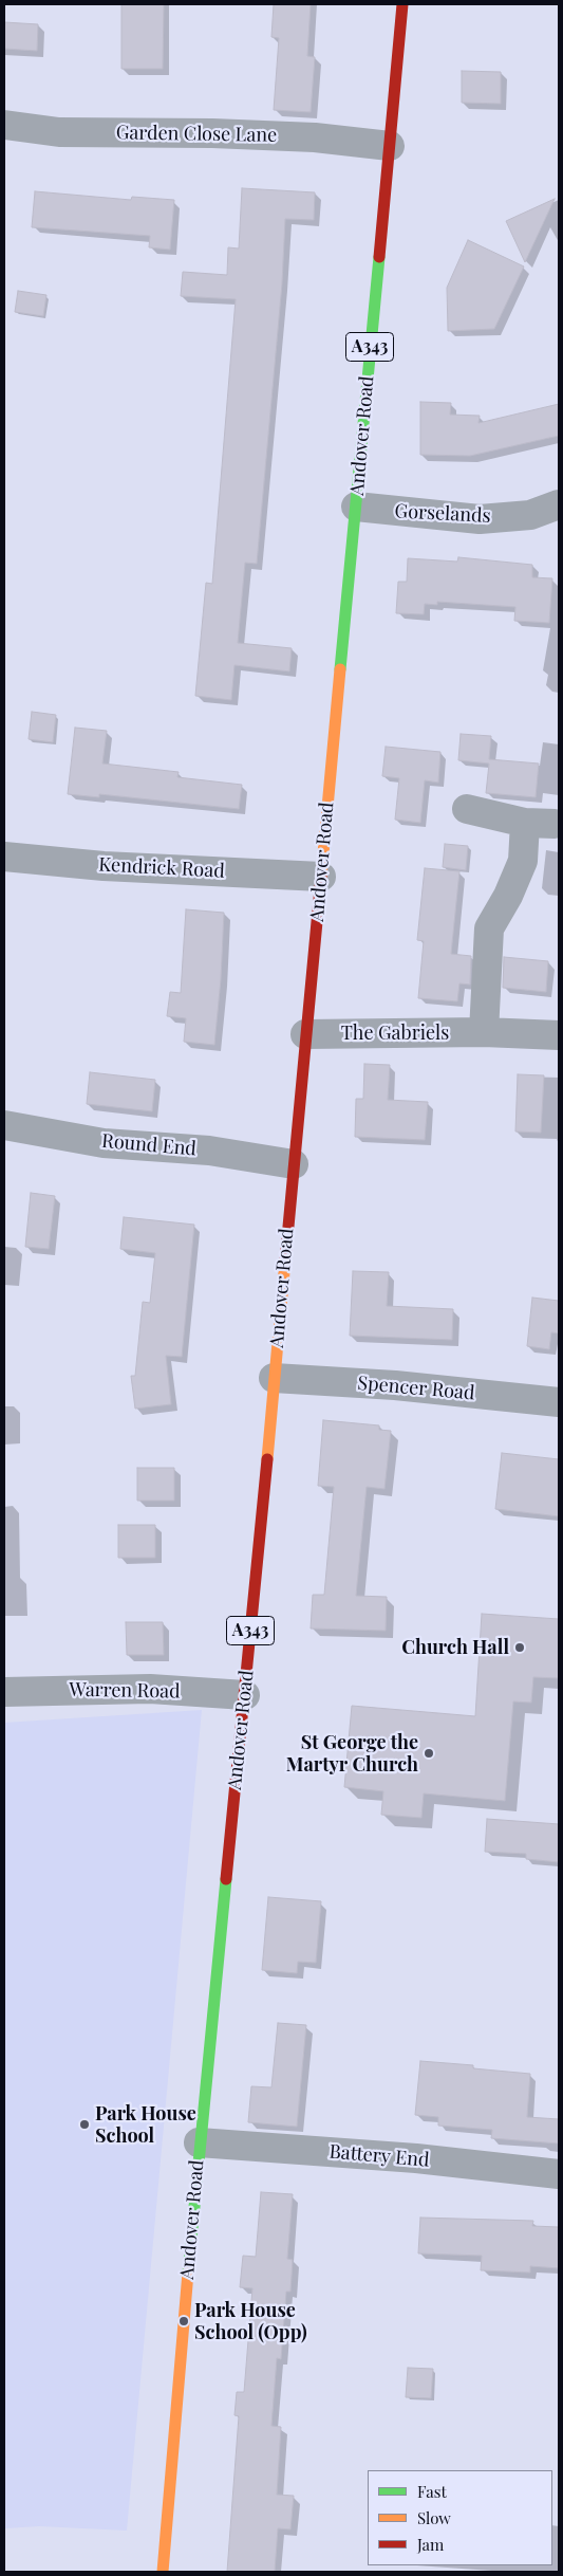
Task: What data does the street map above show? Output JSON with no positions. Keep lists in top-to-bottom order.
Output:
{
  "streets": {
    "main road": ["A343", "Andover Road"],
    "street": [
      "Garden Close Lane",
      "Gorselands",
      "Kendrick Road",
      "The Gabriels",
      "Round End",
      "Spencer Road",
      "Warren Road",
      "Battery End"
    ]
  },
  "crossings": [
    ["Garden Close Lane", "Andover Road"],
    ["Andover Road", "Gorselands"],
    ["Andover Road", "Kendrick Road"],
    ["Andover Road", "The Gabriels"],
    ["Andover Road", "Round End"],
    ["Andover Road", "Spencer Road"],
    ["Andover Road", "Warren Road"],
    ["Andover Road", "Battery End"]
  ],
  "places": [
    "Church Hall",
    "St George the Martyr Church",
    "Park House School",
    "Park House School (Opp)"
  ],
  "legend": ["Fast", "Slow", "Jam"]
}
